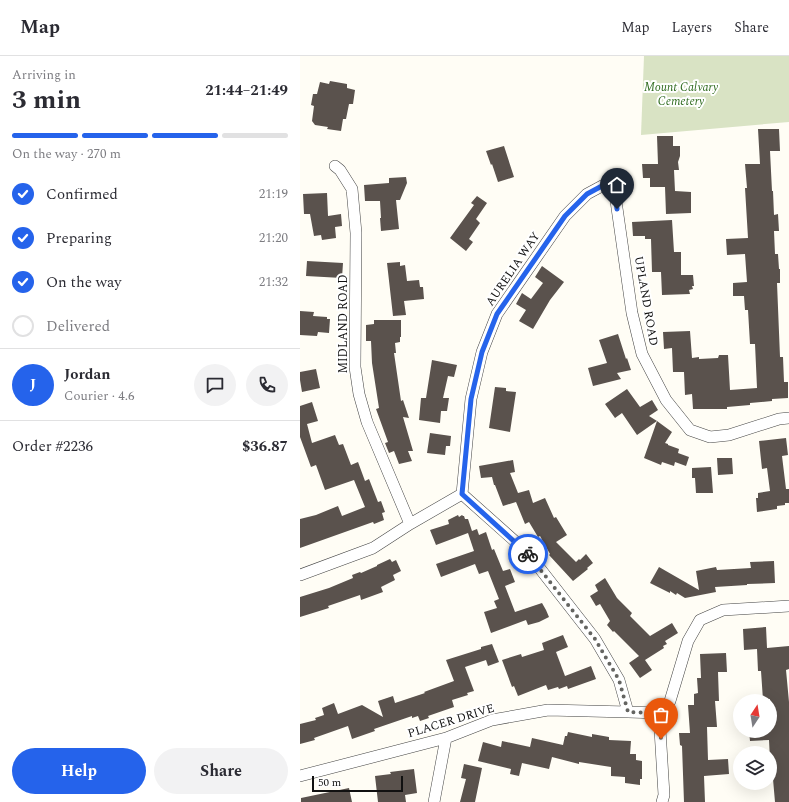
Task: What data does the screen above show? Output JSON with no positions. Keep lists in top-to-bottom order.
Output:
{
  "streets": {
    "street": [
      "AURELIA WAY",
      "UPLAND ROAD",
      "MIDLAND ROAD",
      "PLACER DRIVE"
    ]
  },
  "crossings": [
    ["AURELIA WAY", "UPLAND ROAD"]
  ],
  "parks": ["Mount Calvary Cemetery"],
  "scale_bar": "50 m",
  "north": "top",
  "page": {
    "header": "Map",
    "nav": ["Map", "Layers", "Share"],
    "heading": ["3 min", "Arriving in", "21:44–21:49"],
    "panel": [
      "Jordan",
      "Courier · 4.6",
      "Order #2236",
      "$36.87"
    ],
    "bar": "On the way · 270 m",
    "list": [
      ["Confirmed", "21:19"],
      ["Preparing", "21:20"],
      ["On the way", "21:32"],
      "Delivered"
    ],
    "round": "J",
    "buttons": ["Help", "Share"],
    "scale": "50 m"
  }
}
